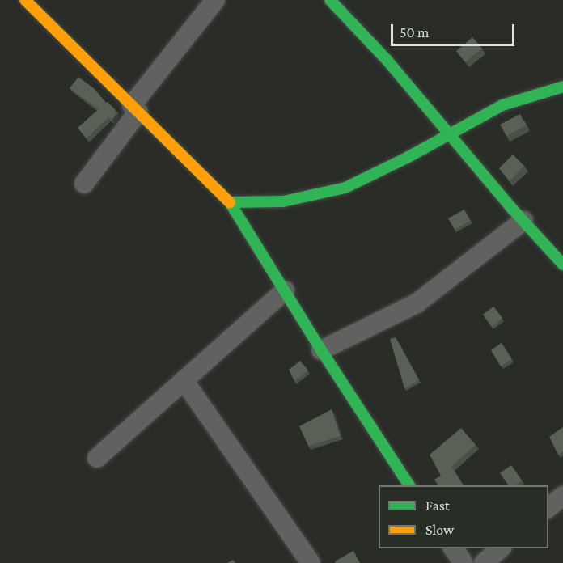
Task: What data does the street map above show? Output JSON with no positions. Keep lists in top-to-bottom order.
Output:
{
  "legend": ["Fast", "Slow"],
  "scale_bar": "50 m"
}
